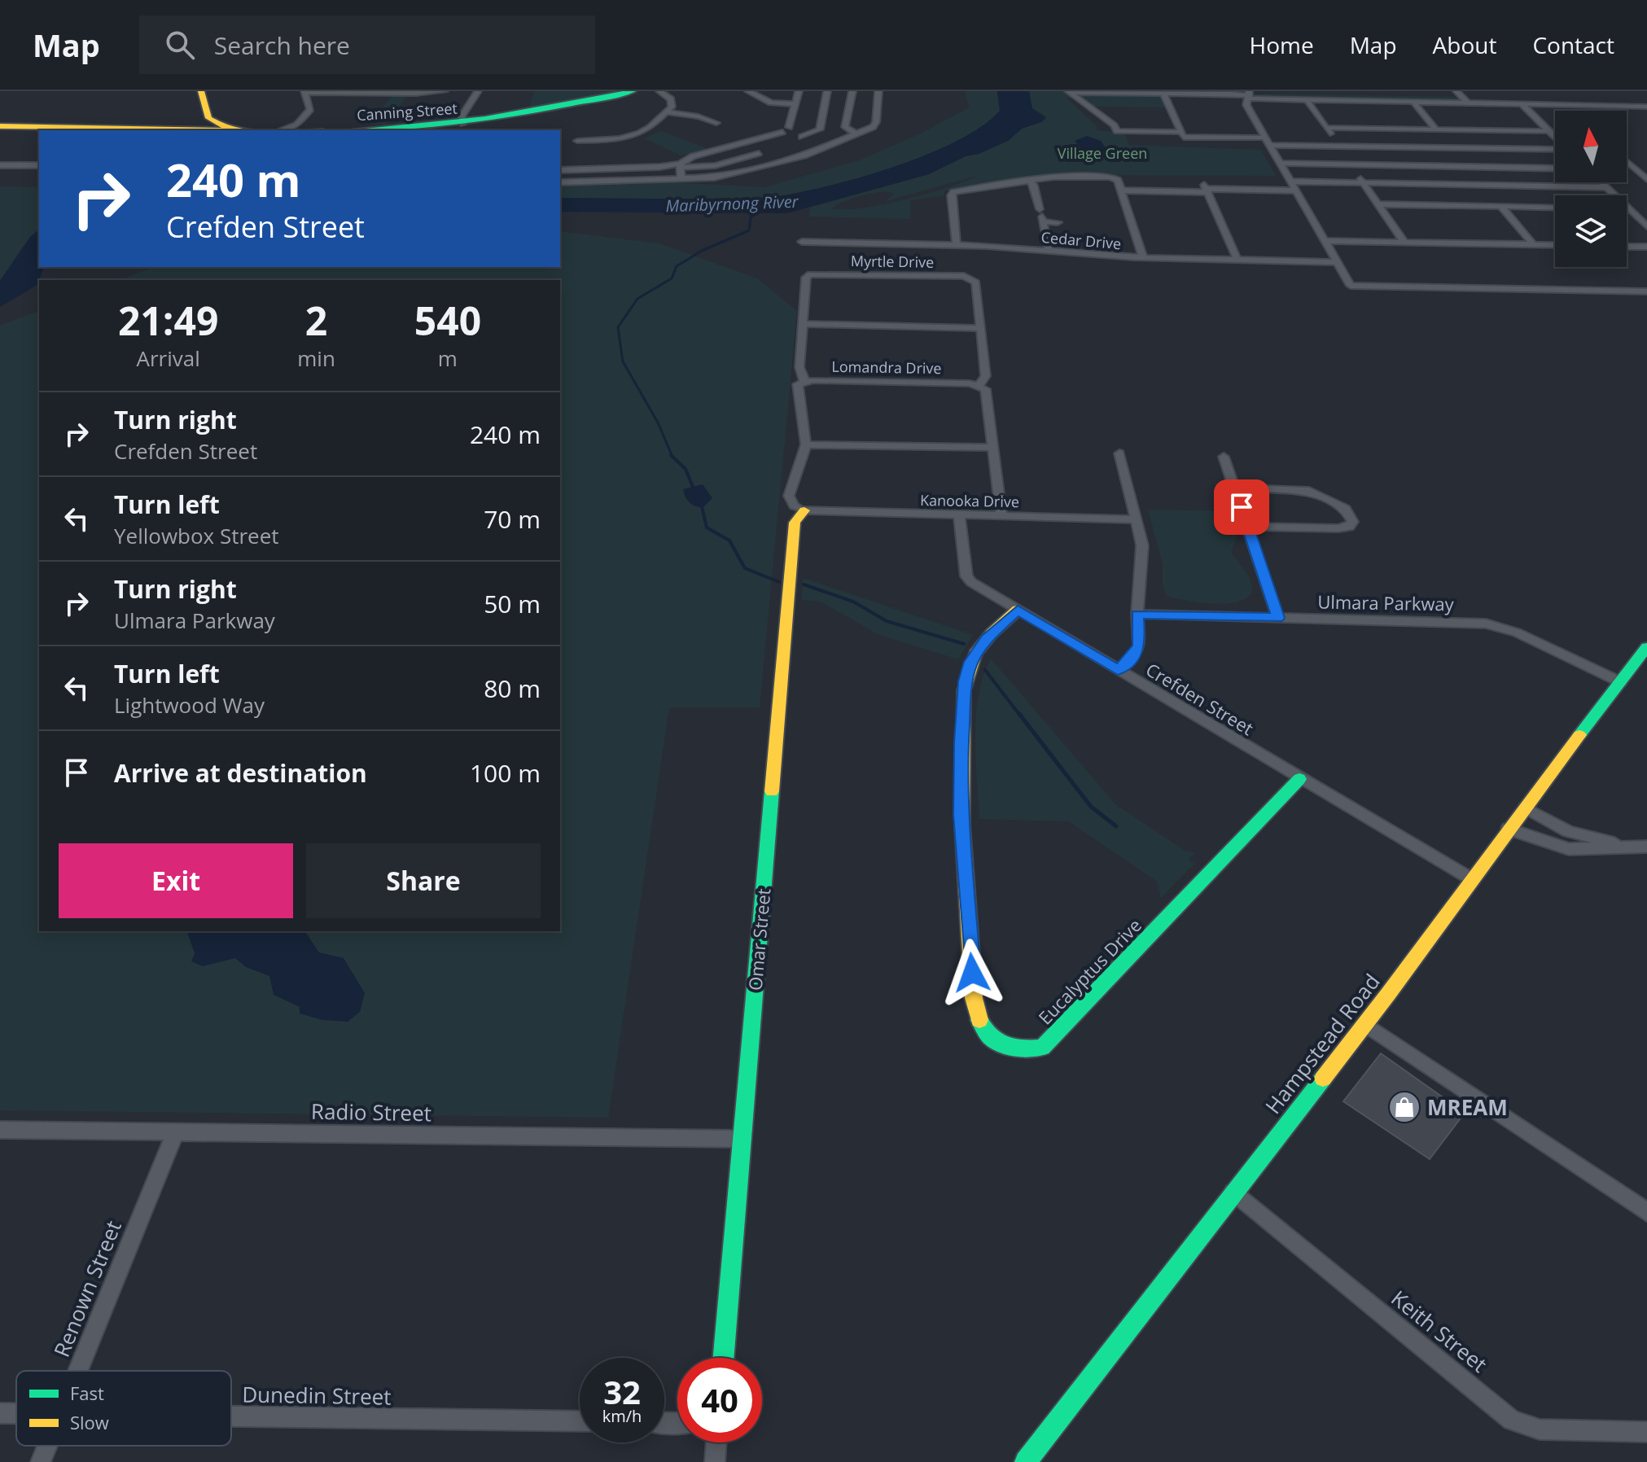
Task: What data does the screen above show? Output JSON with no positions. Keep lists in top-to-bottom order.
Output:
{
  "streets": {
    "street": [
      "Canning Street",
      "Cedar Drive",
      "Myrtle Drive",
      "Lomandra Drive",
      "Kanooka Drive",
      "Ulmara Parkway",
      "Crefden Street",
      "Omar Street",
      "Eucalyptus Drive",
      "Hampstead Road",
      "Radio Street",
      "Renown Street",
      "Keith Street",
      "Dunedin Street"
    ]
  },
  "crossings": [
    ["Myrtle Drive", "Lomandra Drive"],
    ["Kanooka Drive", "Crefden Street"],
    ["Kanooka Drive", "Omar Street"],
    ["Ulmara Parkway", "Hampstead Road"],
    ["Crefden Street", "Eucalyptus Drive"],
    ["Crefden Street", "Hampstead Road"],
    ["Omar Street", "Radio Street"],
    ["Hampstead Road", "Keith Street"],
    ["Radio Street", "Renown Street"]
  ],
  "water": ["Maribyrnong River"],
  "parks": ["Village Green"],
  "places": {
    "shop": ["MREAM"]
  },
  "legend": ["Fast", "Slow"],
  "north": "top",
  "page": {
    "header": "Map",
    "search": "Search here",
    "nav": [
      "Home",
      "Map",
      "About",
      "Contact"
    ],
    "turn": ["240 m", "Crefden Street"],
    "eta": [
      "21:49",
      "Arrival",
      "2",
      "min",
      "540",
      "m"
    ],
    "list": [
      {
        "name": "Turn right",
        "note": "Crefden Street",
        "value": "240 m"
      },
      {
        "name": "Turn left",
        "note": "Yellowbox Street",
        "value": "70 m"
      },
      {
        "name": "Turn right",
        "note": "Ulmara Parkway",
        "value": "50 m"
      },
      {
        "name": "Turn left",
        "note": "Lightwood Way",
        "value": "80 m"
      },
      {
        "name": "Arrive at destination",
        "value": "100 m"
      }
    ],
    "buttons": ["Exit", "Share"],
    "speed": "32 km/h",
    "limit": "40"
  }
}
